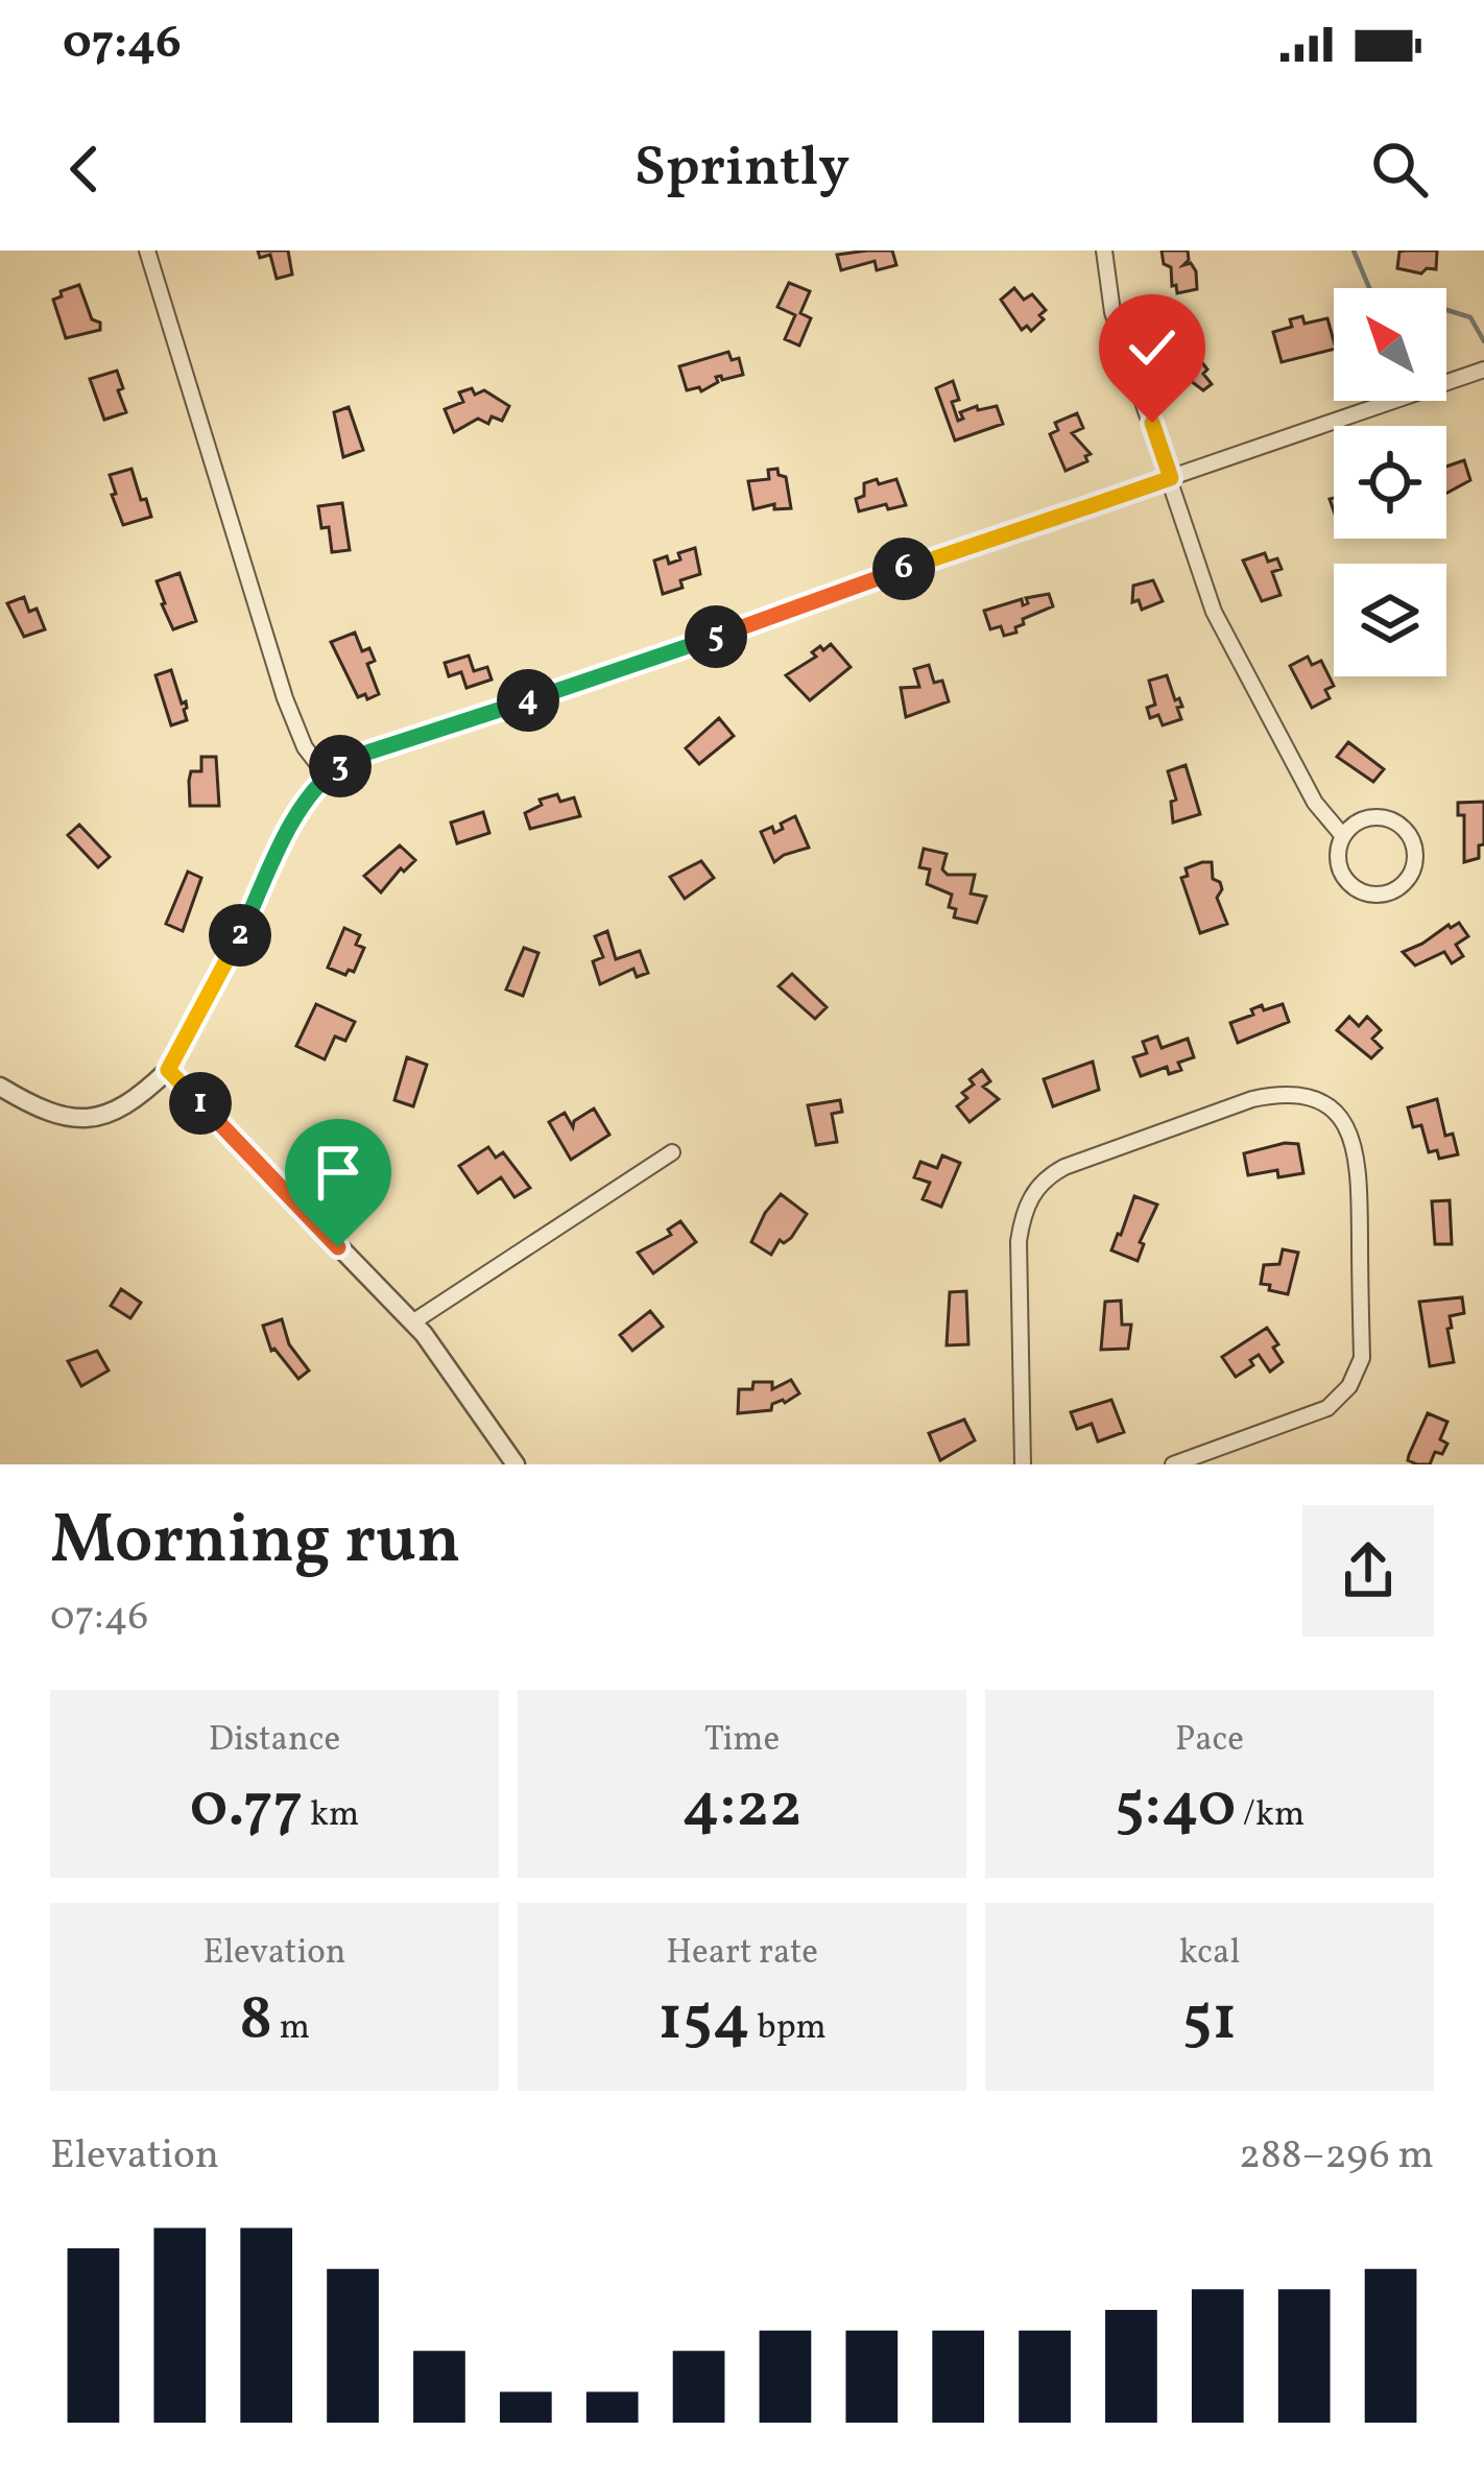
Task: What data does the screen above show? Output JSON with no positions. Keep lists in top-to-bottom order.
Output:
{
  "north": "top left",
  "page": {
    "status": "07:46",
    "header": "Sprintly",
    "pins": [
      "6",
      "5",
      "4",
      "3",
      "2",
      "1"
    ],
    "heading": ["Morning run", "07:46"],
    "stats": [
      ["Distance", "0.77 km"],
      ["Time", "4:22"],
      ["Pace", "5:40 /km"],
      ["Elevation", "8 m"],
      ["Heart rate", "154 bpm"],
      ["kcal", "51"]
    ],
    "chart": ["Elevation", "288–296 m"]
  }
}
